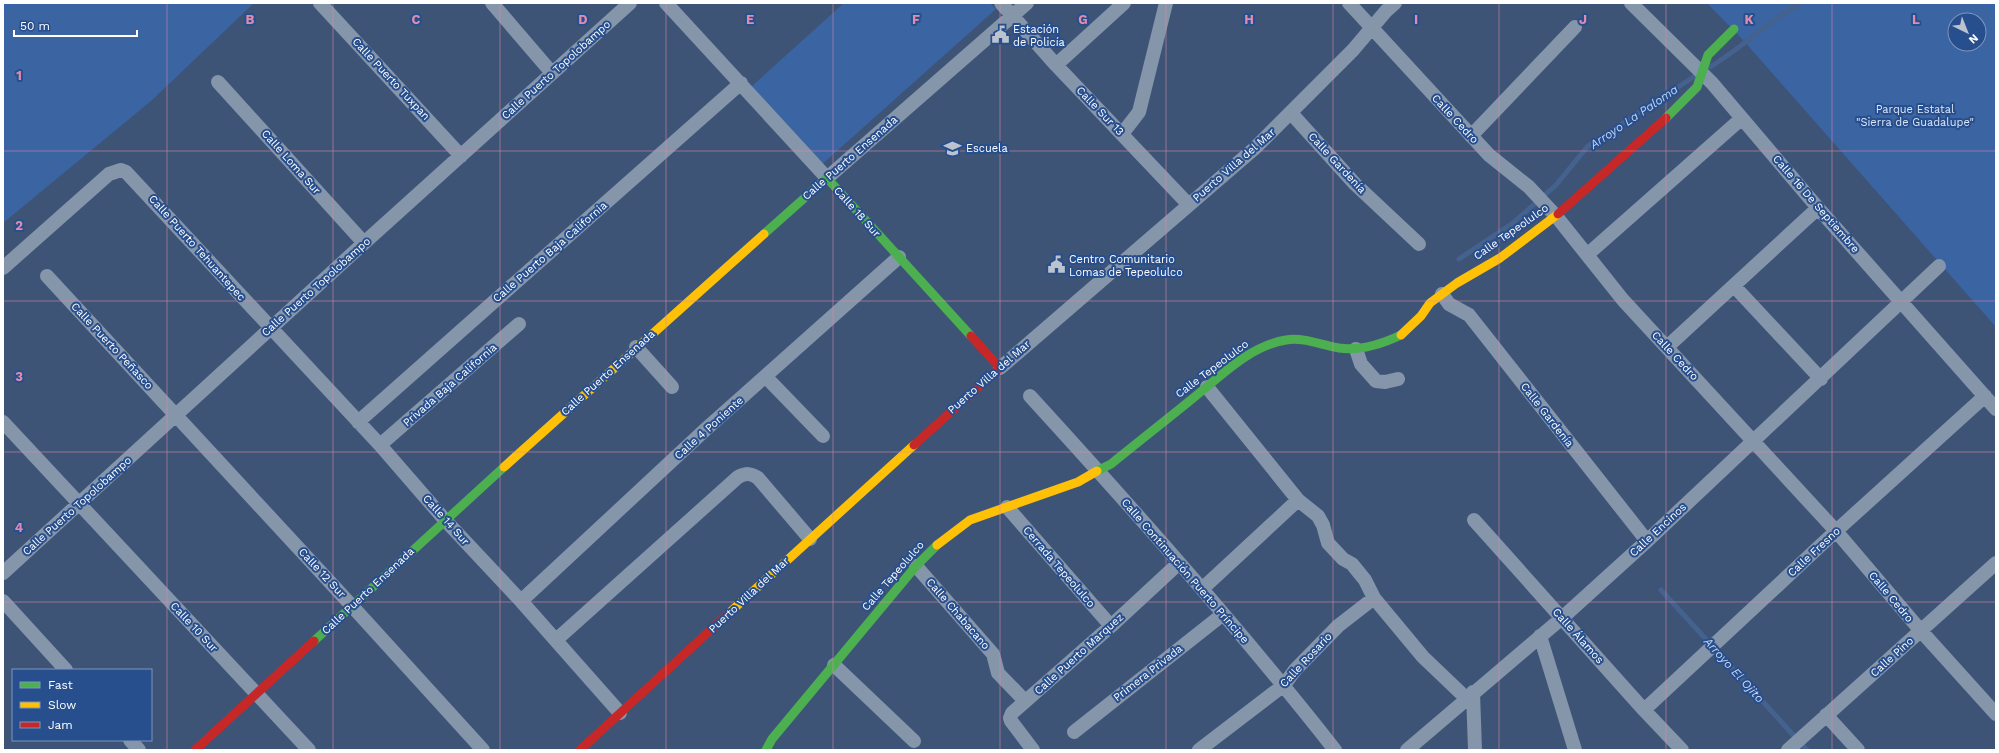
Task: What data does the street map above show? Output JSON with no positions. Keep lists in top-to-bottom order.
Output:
{
  "streets": {
    "street": [
      "Calle Puerto Topolobampo",
      "Calle Puerto Tuxpan",
      "Calle Sur 13",
      "Calle Cedro",
      "Calle Puerto Ensenada",
      "Calle Loma Sur",
      "Calle Gardenía",
      "Puerto Villa del Mar",
      "Calle 16 De Septiembre",
      "Calle 18 Sur",
      "Calle Tepeolulco",
      "Calle Puerto Tehuantepec",
      "Calle Puerto Baja California",
      "Calle Puerto Peñasco",
      "Privada Baja California",
      "Calle 4 Poniente",
      "Calle 14 Sur",
      "Calle Encinos",
      "Calle Fresno",
      "Cerrada Tepeolulco",
      "Calle Continuación Puerto Príncipe",
      "Calle 12 Sur",
      "Calle Chabacano",
      "Calle 10 Sur",
      "Calle Álamos",
      "Calle Puerto Marquez",
      "Calle Pino",
      "Calle Rosario",
      "Primera Privada"
    ]
  },
  "crossings": [
    ["Calle Puerto Topolobampo", "Calle Puerto Tuxpan"],
    ["Calle Puerto Topolobampo", "Calle Loma Sur"],
    ["Calle Puerto Topolobampo", "Calle Puerto Tehuantepec"],
    ["Calle Puerto Topolobampo", "Calle Puerto Peñasco"],
    ["Calle Puerto Topolobampo", "Calle 14 Sur"],
    ["Calle Puerto Topolobampo", "Calle 12 Sur"],
    ["Calle Puerto Topolobampo", "Calle 10 Sur"],
    ["Calle Sur 13", "Calle Puerto Ensenada"],
    ["Calle Sur 13", "Puerto Villa del Mar"],
    ["Calle Cedro", "Puerto Villa del Mar"],
    ["Calle Cedro", "Calle Tepeolulco"],
    ["Calle Cedro", "Calle Encinos"],
    ["Calle Cedro", "Calle Fresno"],
    ["Calle Cedro", "Calle Pino"],
    ["Calle Puerto Ensenada", "Calle 18 Sur"],
    ["Calle Puerto Ensenada", "Calle 14 Sur"],
    ["Calle Puerto Ensenada", "Calle 12 Sur"],
    ["Calle Puerto Ensenada", "Calle 10 Sur"],
    ["Calle Gardenía", "Puerto Villa del Mar"],
    ["Calle Gardenía", "Calle Tepeolulco"],
    ["Calle Gardenía", "Calle Encinos"],
    ["Puerto Villa del Mar", "Calle 18 Sur"],
    ["Puerto Villa del Mar", "Calle 14 Sur"],
    ["Calle 16 De Septiembre", "Calle Tepeolulco"],
    ["Calle 16 De Septiembre", "Calle Encinos"],
    ["Calle 16 De Septiembre", "Calle Fresno"],
    ["Calle 18 Sur", "Calle Puerto Baja California"],
    ["Calle 18 Sur", "Calle 4 Poniente"],
    ["Calle Tepeolulco", "Cerrada Tepeolulco"],
    ["Calle Tepeolulco", "Calle Continuación Puerto Príncipe"],
    ["Calle Tepeolulco", "Calle Chabacano"],
    ["Calle Puerto Tehuantepec", "Calle 14 Sur"],
    ["Calle Puerto Baja California", "Calle 14 Sur"],
    ["Calle Puerto Peñasco", "Calle 12 Sur"],
    ["Privada Baja California", "Calle 14 Sur"],
    ["Calle 4 Poniente", "Calle 14 Sur"],
    ["Calle Encinos", "Calle Álamos"],
    ["Calle Fresno", "Calle Álamos"],
    ["Cerrada Tepeolulco", "Calle Puerto Marquez"],
    ["Calle Continuación Puerto Príncipe", "Calle Puerto Marquez"],
    ["Calle Continuación Puerto Príncipe", "Calle Rosario"],
    ["Calle Continuación Puerto Príncipe", "Primera Privada"],
    ["Calle Chabacano", "Calle Puerto Marquez"]
  ],
  "water": ["Arroyo La Paloma", "Arroyo El Ojito"],
  "parks": ["Parque Estatal \"Sierra de Guadalupe\""],
  "places": {
    "public building": ["Estación de Policía", "Centro Comunitario Lomas de Tepeolulco"],
    "school or university": ["Escuela"]
  },
  "legend": ["Fast", "Slow", "Jam"],
  "scale_bar": "50 m",
  "north": "bottom right",
  "grid": {
    "columns": [
      "B",
      "C",
      "D",
      "E",
      "F",
      "G",
      "H",
      "I",
      "J",
      "K",
      "L"
    ],
    "rows": [
      "1",
      "2",
      "3",
      "4"
    ]
  }
}
